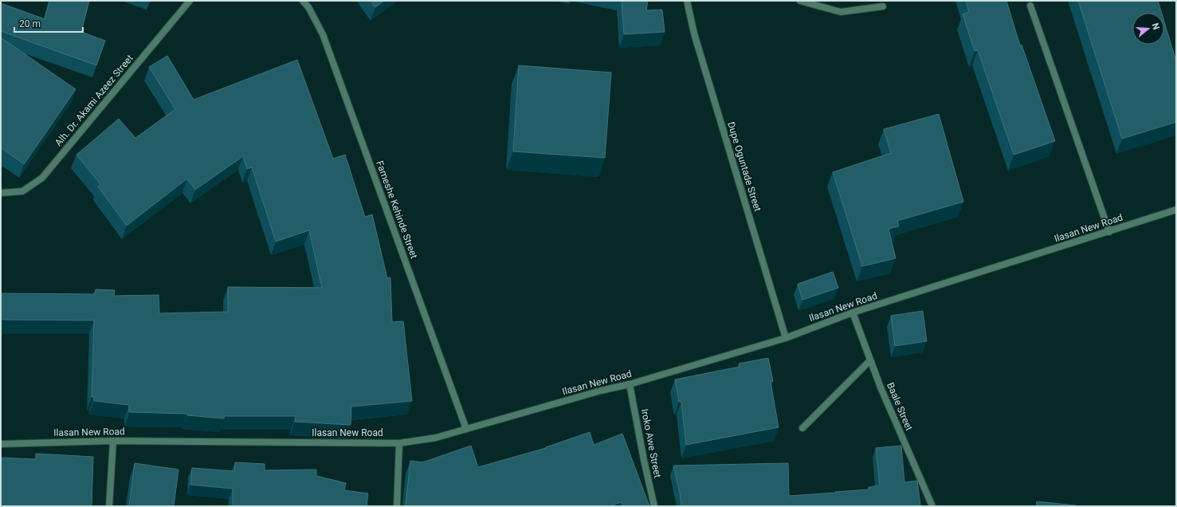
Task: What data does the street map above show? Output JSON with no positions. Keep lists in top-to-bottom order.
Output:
{
  "streets": {
    "street": [
      "Alh. Dr. Akami Azeez Street",
      "Dupe Oguntade Street",
      "Fameshe Kehinde Street",
      "Ilasan New Road",
      "Baale Street",
      "Iroko Awe Street"
    ]
  },
  "crossings": [
    ["Dupe Oguntade Street", "Ilasan New Road"],
    ["Fameshe Kehinde Street", "Ilasan New Road"],
    ["Ilasan New Road", "Baale Street"],
    ["Ilasan New Road", "Iroko Awe Street"]
  ],
  "scale_bar": "20 m",
  "north": "right"
}
